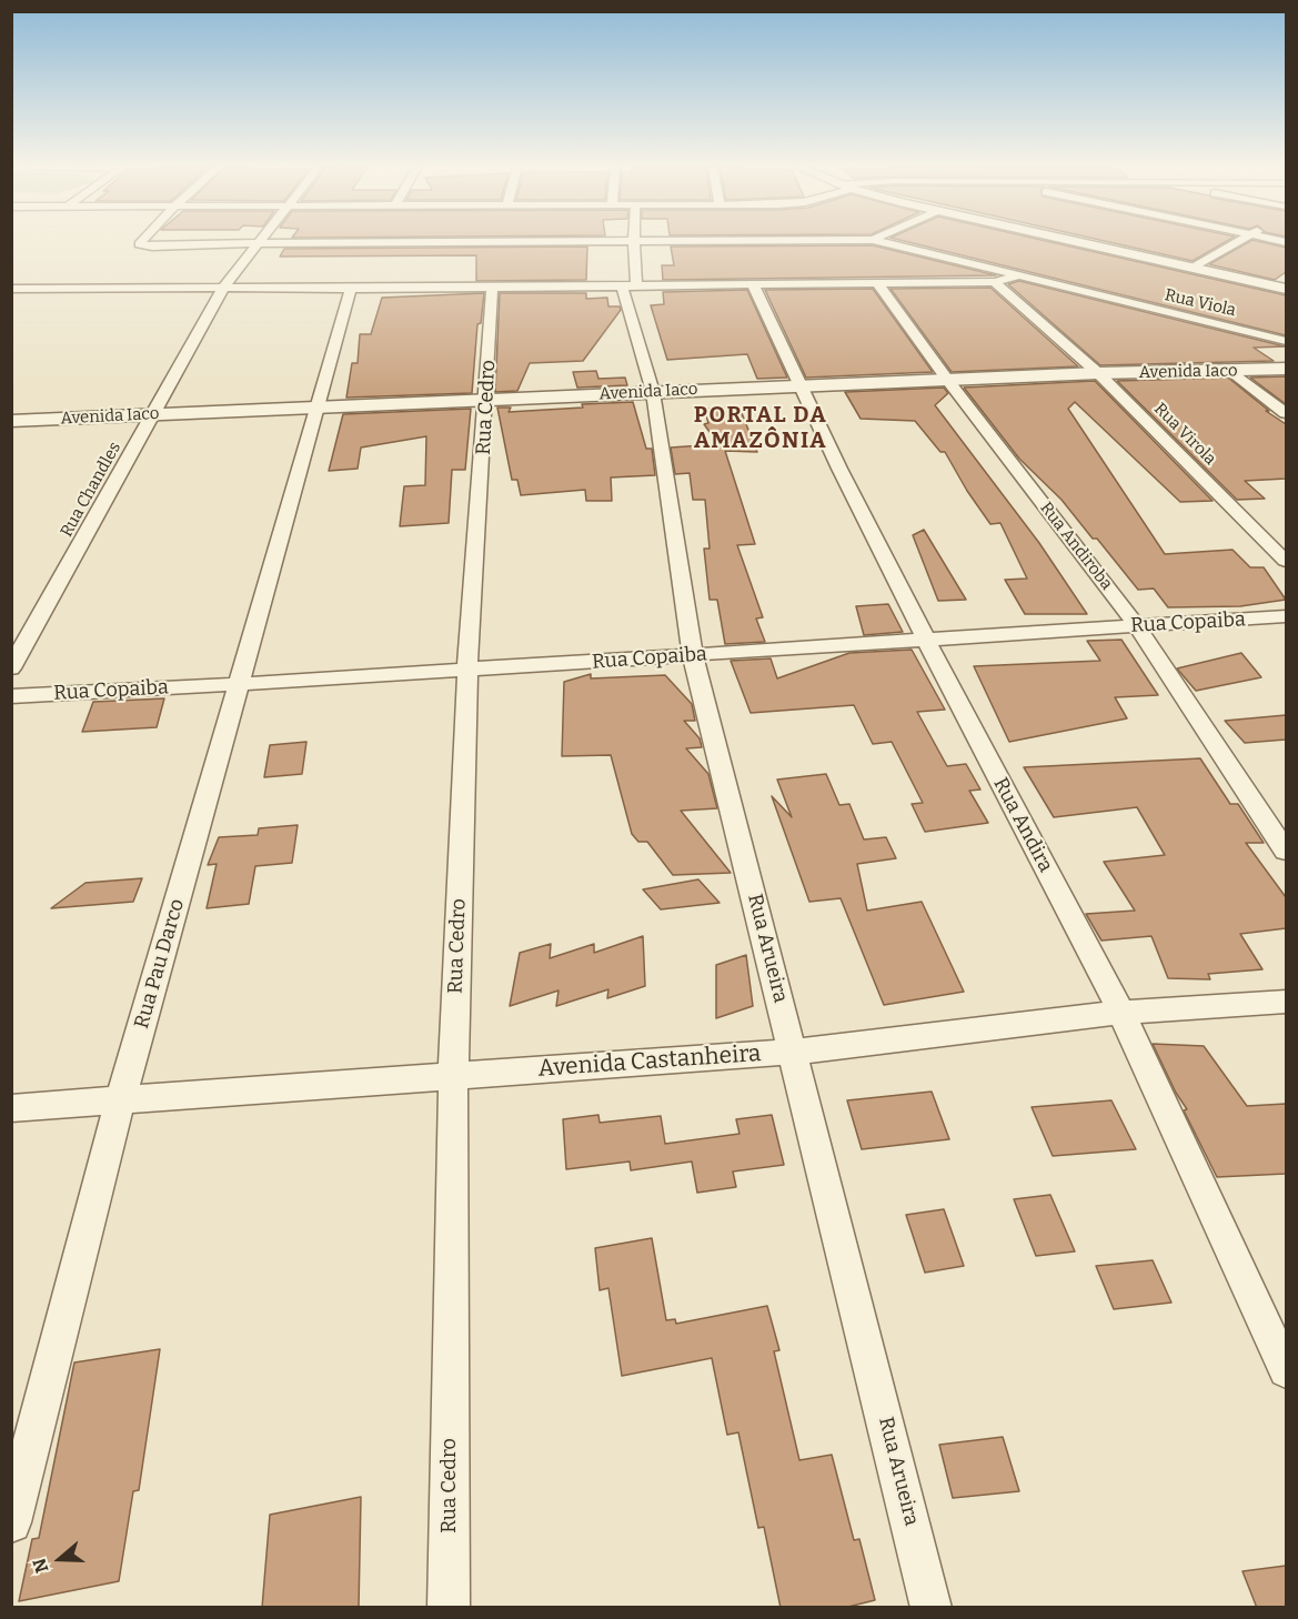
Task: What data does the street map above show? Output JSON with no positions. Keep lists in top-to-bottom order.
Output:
{
  "streets": {
    "street": [
      "Rua Viola",
      "Avenida Iaco",
      "Rua Cedro",
      "Rua Virola",
      "Rua Chandles",
      "Rua Andiroba",
      "Rua Copaiba",
      "Rua Andira",
      "Rua Arueira",
      "Rua Pau Darco",
      "Avenida Castanheira"
    ]
  },
  "crossings": [
    ["Avenida Iaco", "Rua Cedro"],
    ["Avenida Iaco", "Rua Virola"],
    ["Avenida Iaco", "Rua Chandles"],
    ["Avenida Iaco", "Rua Andiroba"],
    ["Avenida Iaco", "Rua Andira"],
    ["Avenida Iaco", "Rua Arueira"],
    ["Avenida Iaco", "Rua Pau Darco"],
    ["Rua Cedro", "Rua Copaiba"],
    ["Rua Cedro", "Avenida Castanheira"],
    ["Rua Andiroba", "Rua Copaiba"],
    ["Rua Copaiba", "Rua Andira"],
    ["Rua Copaiba", "Rua Arueira"],
    ["Rua Copaiba", "Rua Pau Darco"],
    ["Rua Andira", "Avenida Castanheira"],
    ["Rua Arueira", "Avenida Castanheira"],
    ["Rua Pau Darco", "Avenida Castanheira"]
  ],
  "districts": ["PORTAL DA AMAZÔNIA"],
  "north": "left"
}
